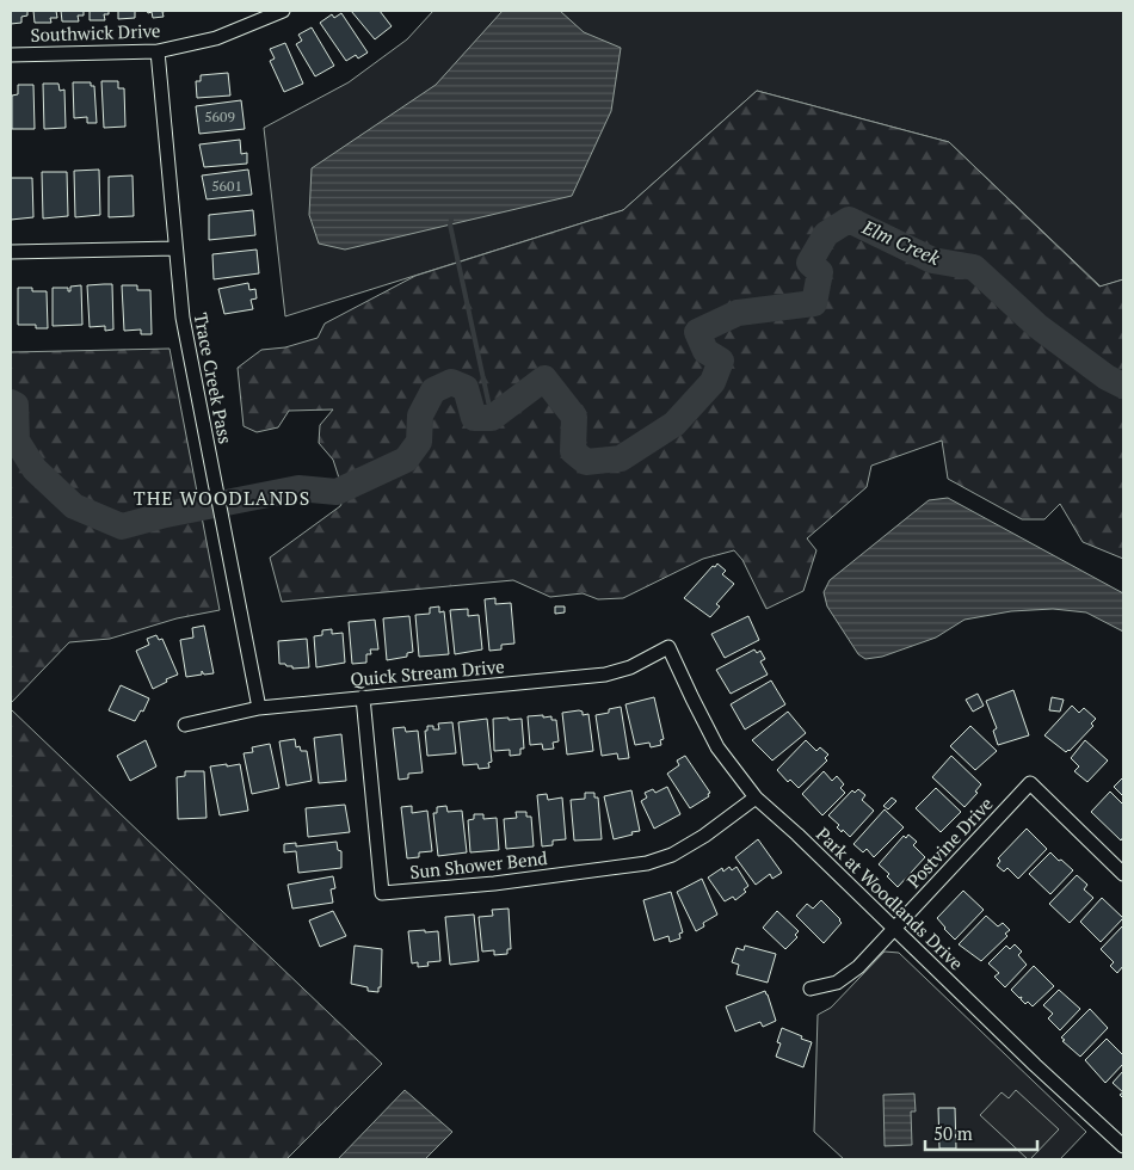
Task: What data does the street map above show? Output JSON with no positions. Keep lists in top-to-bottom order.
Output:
{
  "streets": {
    "street": [
      "Southwick Drive",
      "Trace Creek Pass",
      "Quick Stream Drive",
      "Postvine Drive",
      "Sun Shower Bend",
      "Park at Woodlands Drive"
    ]
  },
  "crossings": [
    ["Southwick Drive", "Trace Creek Pass"],
    ["Trace Creek Pass", "Quick Stream Drive"],
    ["Quick Stream Drive", "Sun Shower Bend"],
    ["Quick Stream Drive", "Park at Woodlands Drive"],
    ["Postvine Drive", "Park at Woodlands Drive"],
    ["Sun Shower Bend", "Park at Woodlands Drive"]
  ],
  "districts": ["THE WOODLANDS"],
  "water": ["Elm Creek"],
  "house_numbers": ["5609", "5601"],
  "scale_bar": "50 m"
}
